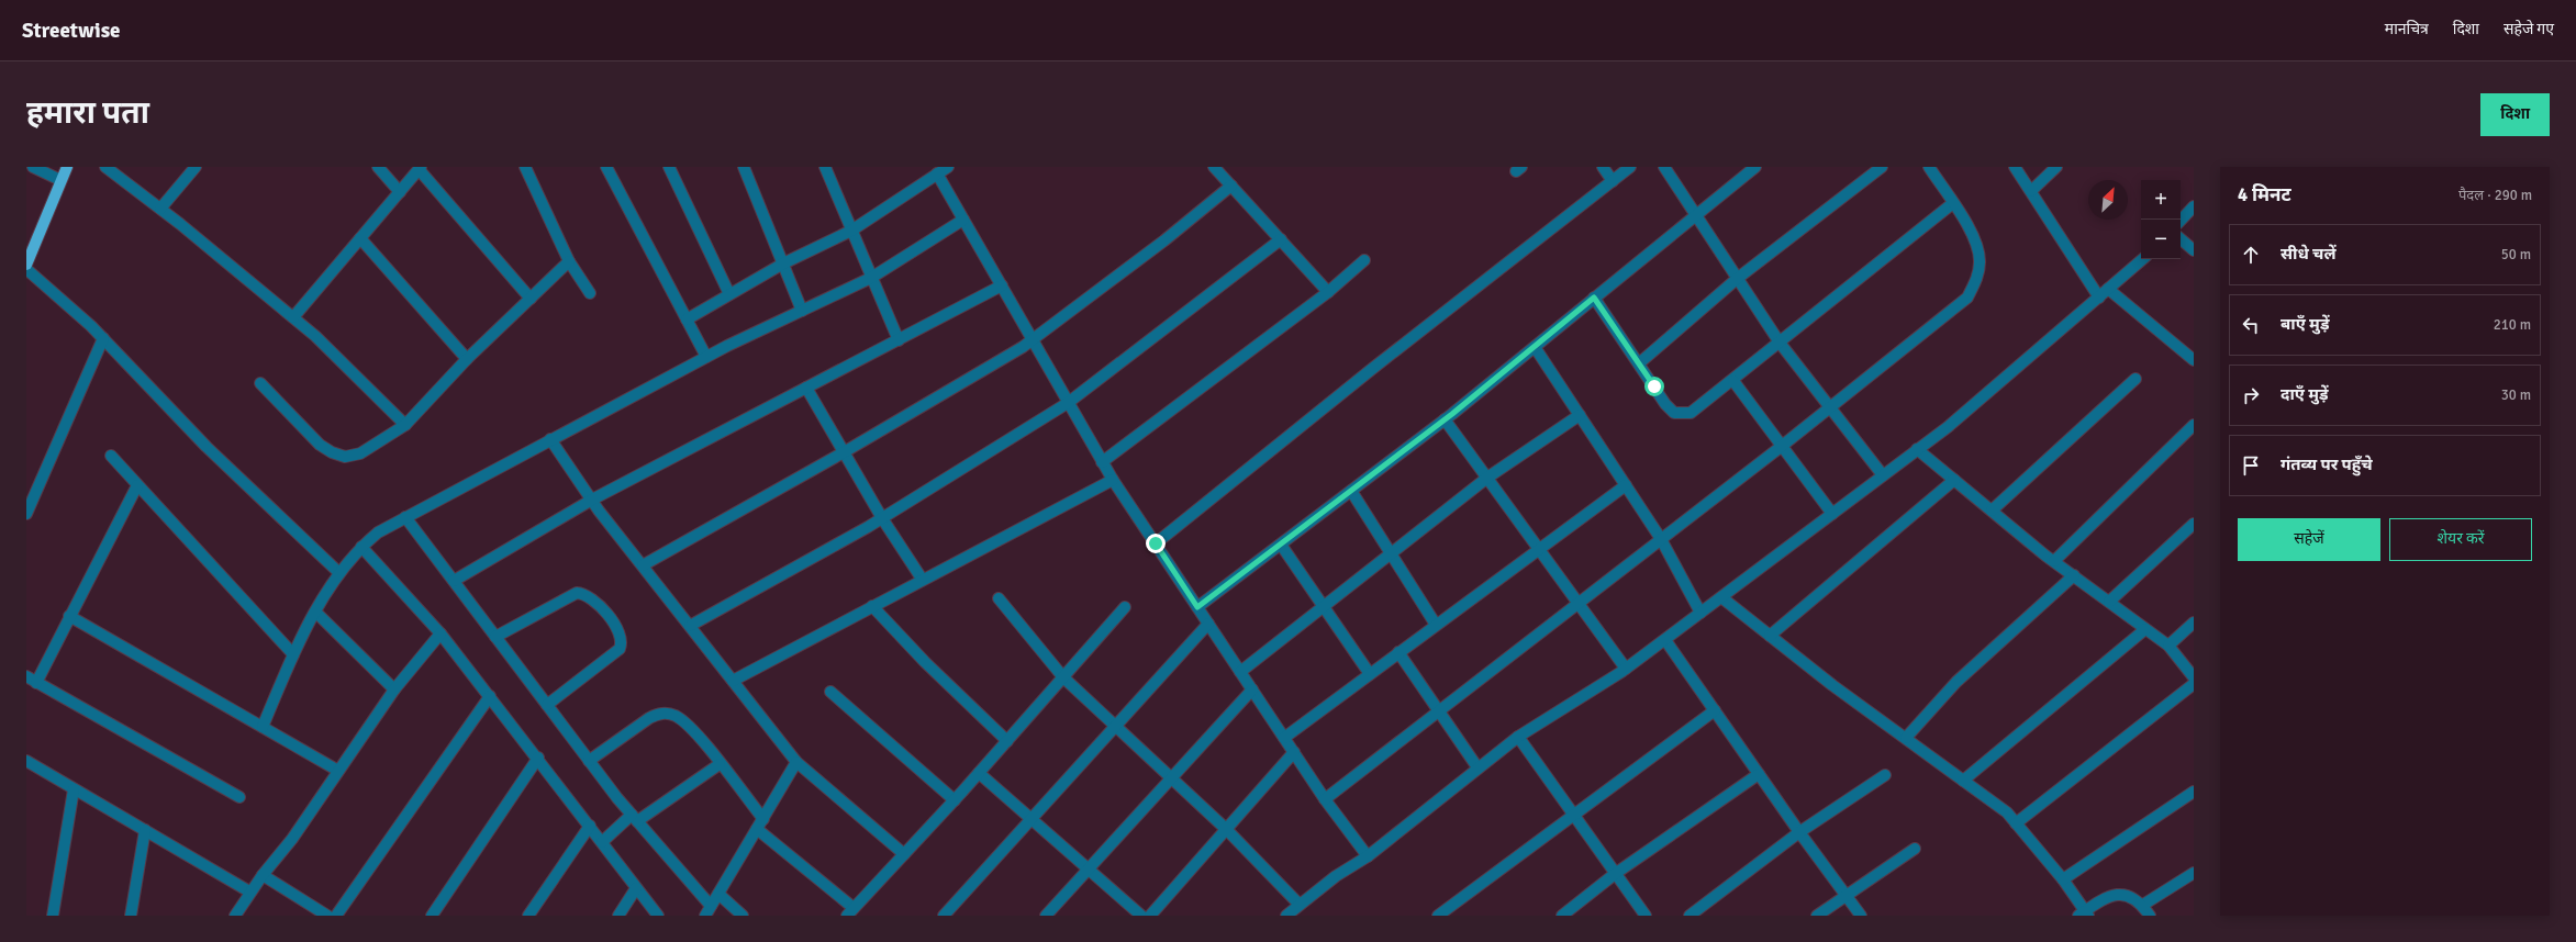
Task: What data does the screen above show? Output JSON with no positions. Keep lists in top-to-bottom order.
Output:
{
  "north": "top right",
  "page": {
    "header": "Streetwise",
    "nav": ["मानचित्र", "दिशा", "सहेजे गए"],
    "buttons": [
      "दिशा",
      ["सहेजें", "शेयर करें"]
    ],
    "title": "हमारा पता",
    "heading": ["4 मिनट", "पैदल · 290 m"],
    "map_buttons": ["+", "−"],
    "list": [
      ["सीधे चलें", "50 m"],
      ["बाएँ मुड़ें", "210 m"],
      ["दाएँ मुड़ें", "30 m"],
      "गंतव्य पर पहुँचे"
    ]
  }
}
